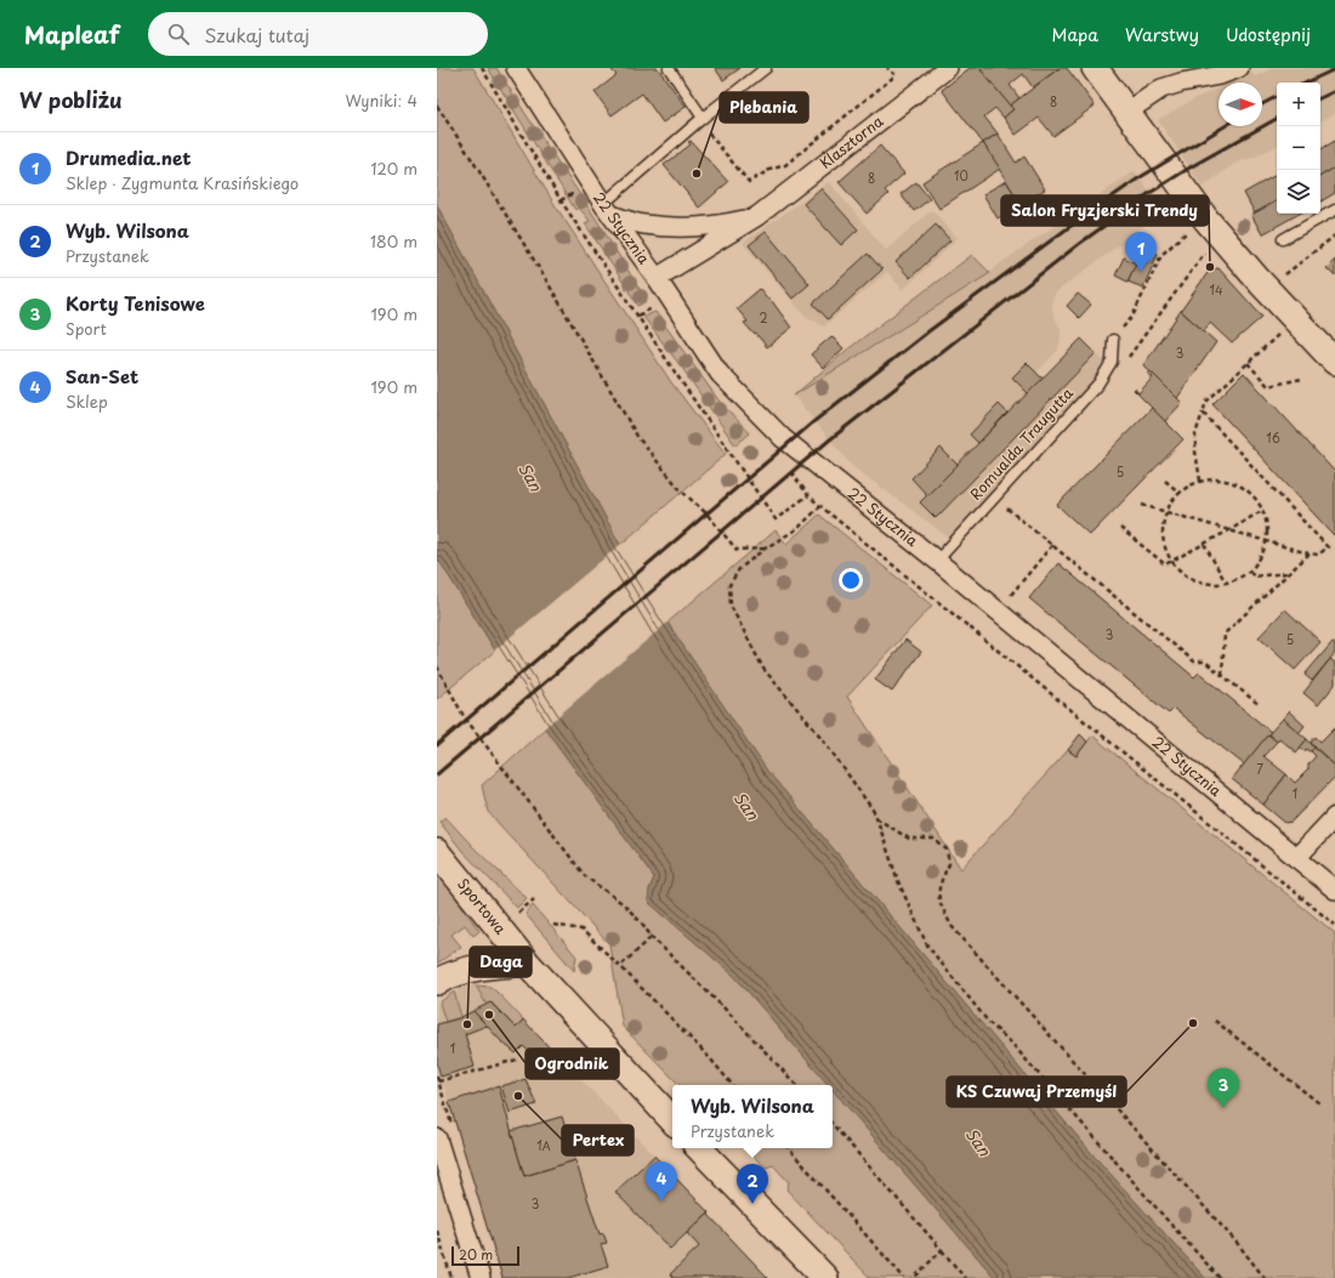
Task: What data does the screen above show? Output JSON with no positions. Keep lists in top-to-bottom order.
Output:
{
  "streets": {
    "street": ["Klasztorna", "22 Stycznia", "Sportowa"],
    "lane": ["Romualda Traugutta"]
  },
  "crossings": [
    ["Klasztorna", "22 Stycznia"],
    ["22 Stycznia", "Romualda Traugutta"]
  ],
  "water": ["San"],
  "places": [
    "Plebania",
    "Salon Fryzjerski Trendy",
    "Ogrodnik",
    "KS Czuwaj Przemyśl",
    "Daga",
    "Pertex"
  ],
  "house_numbers": [
    "8",
    "10",
    "8",
    "14",
    "2",
    "3",
    "16",
    "5",
    "3",
    "5",
    "7",
    "1",
    "1",
    "1A",
    "3"
  ],
  "scale_bar": "20 m",
  "north": "right",
  "page": {
    "header": "Mapleaf",
    "search": "Szukaj tutaj",
    "nav": ["Mapa", "Warstwy", "Udostępnij"],
    "heading": ["W pobliżu", "Wyniki: 4"],
    "map_buttons": ["+", "−"],
    "list": [
      {
        "mark": "1",
        "name": "Drumedia.net",
        "note": "Sklep · Zygmunta Krasińskiego",
        "value": "120 m"
      },
      {
        "mark": "2",
        "name": "Wyb. Wilsona",
        "note": "Przystanek",
        "value": "180 m"
      },
      {
        "mark": "3",
        "name": "Korty Tenisowe",
        "note": "Sport",
        "value": "190 m"
      },
      {
        "mark": "4",
        "name": "San-Set",
        "note": "Sklep",
        "value": "190 m"
      }
    ],
    "pins": [
      "1",
      "3",
      "4",
      "2"
    ],
    "popup": ["Wyb. Wilsona", "Przystanek"],
    "scale": "20 m"
  }
}
